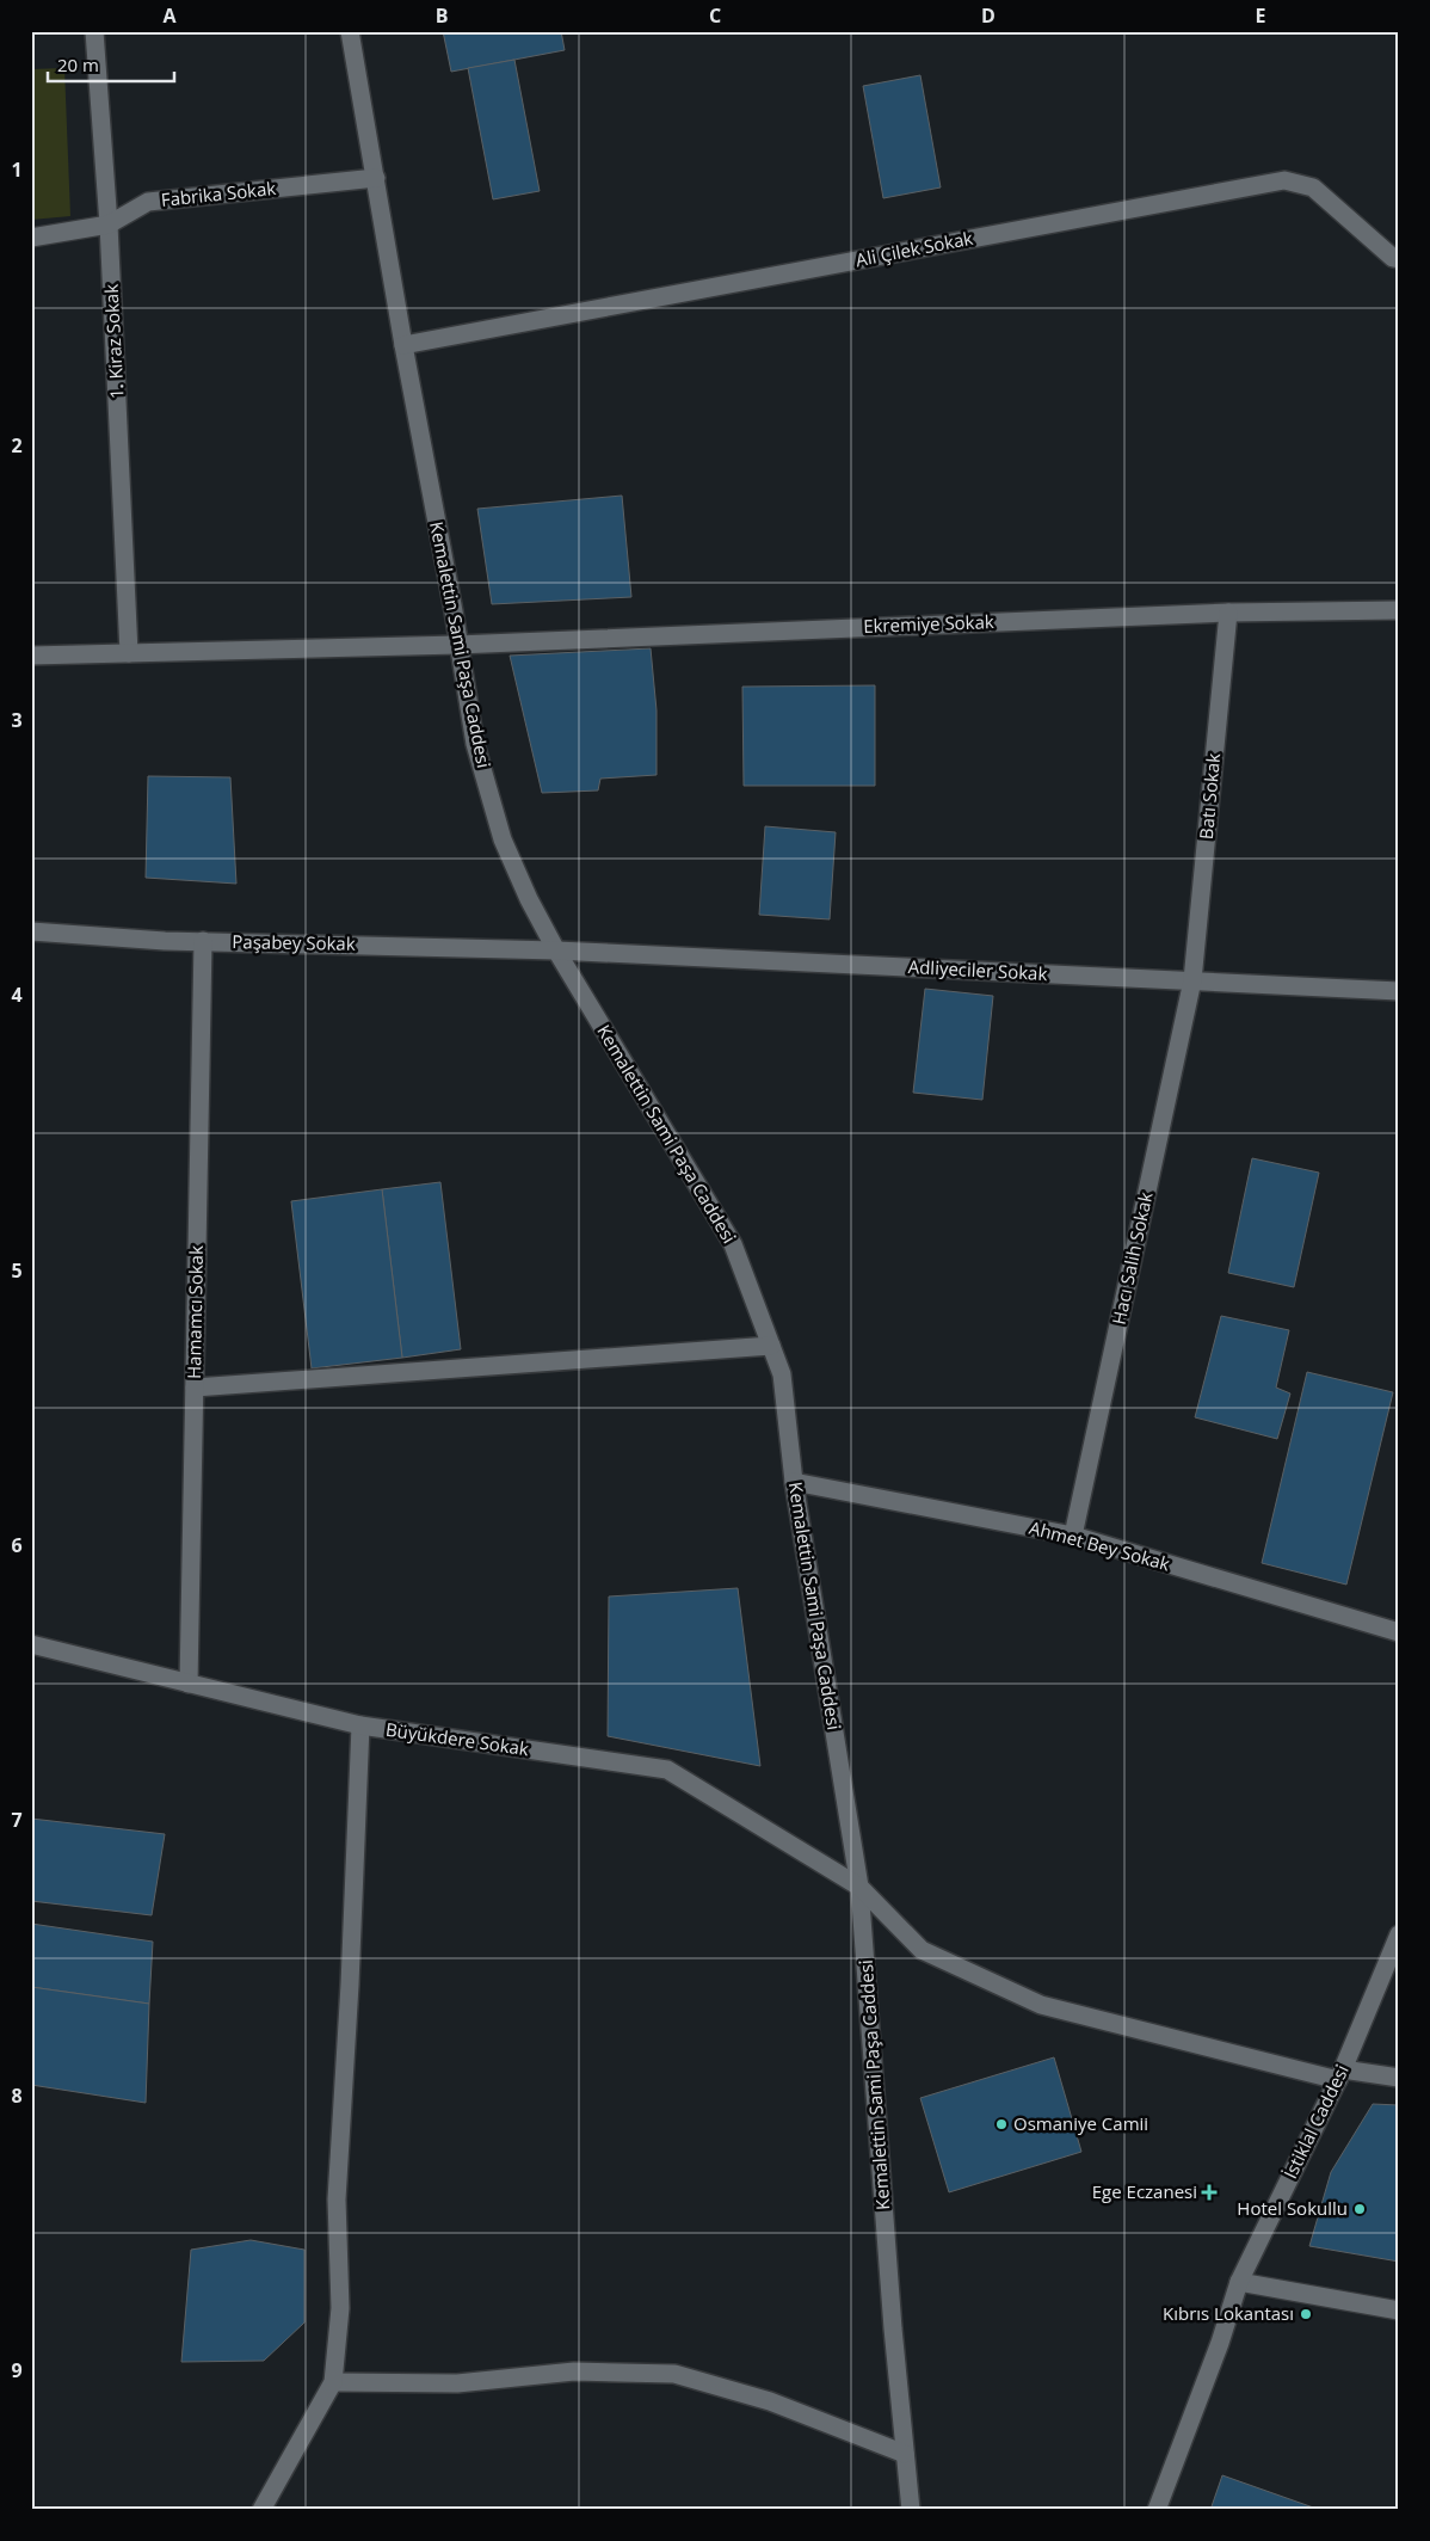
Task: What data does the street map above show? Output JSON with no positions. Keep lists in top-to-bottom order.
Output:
{
  "streets": {
    "street": [
      "Fabrika Sokak",
      "Ali Çilek Sokak",
      "1. Kiraz Sokak",
      "Ekremiye Sokak",
      "Kemalettin Sami Paşa Caddesi",
      "Batı Sokak",
      "Paşabey Sokak",
      "Adliyeciler Sokak",
      "Hacı Salih Sokak",
      "Hamamcı Sokak",
      "Ahmet Bey Sokak",
      "Büyükdere Sokak",
      "İstiklal Caddesi"
    ]
  },
  "crossings": [
    ["Fabrika Sokak", "1. Kiraz Sokak"],
    ["Fabrika Sokak", "Kemalettin Sami Paşa Caddesi"],
    ["Ali Çilek Sokak", "Kemalettin Sami Paşa Caddesi"],
    ["1. Kiraz Sokak", "Ekremiye Sokak"],
    ["Ekremiye Sokak", "Kemalettin Sami Paşa Caddesi"],
    ["Ekremiye Sokak", "Batı Sokak"],
    ["Kemalettin Sami Paşa Caddesi", "Paşabey Sokak"],
    ["Kemalettin Sami Paşa Caddesi", "Adliyeciler Sokak"],
    ["Kemalettin Sami Paşa Caddesi", "Ahmet Bey Sokak"],
    ["Kemalettin Sami Paşa Caddesi", "Büyükdere Sokak"],
    ["Batı Sokak", "Adliyeciler Sokak"],
    ["Batı Sokak", "Hacı Salih Sokak"],
    ["Paşabey Sokak", "Adliyeciler Sokak"],
    ["Paşabey Sokak", "Hamamcı Sokak"],
    ["Adliyeciler Sokak", "Hacı Salih Sokak"],
    ["Hacı Salih Sokak", "Ahmet Bey Sokak"],
    ["Hamamcı Sokak", "Büyükdere Sokak"],
    ["Büyükdere Sokak", "İstiklal Caddesi"]
  ],
  "places": {
    "other": ["Osmaniye Camii", "Hotel Sokullu", "Kıbrıs Lokantası"],
    "health": ["Ege Eczanesi"]
  },
  "scale_bar": "20 m",
  "grid": {
    "columns": [
      "A",
      "B",
      "C",
      "D",
      "E"
    ],
    "rows": [
      "1",
      "2",
      "3",
      "4",
      "5",
      "6",
      "7",
      "8",
      "9"
    ]
  }
}
